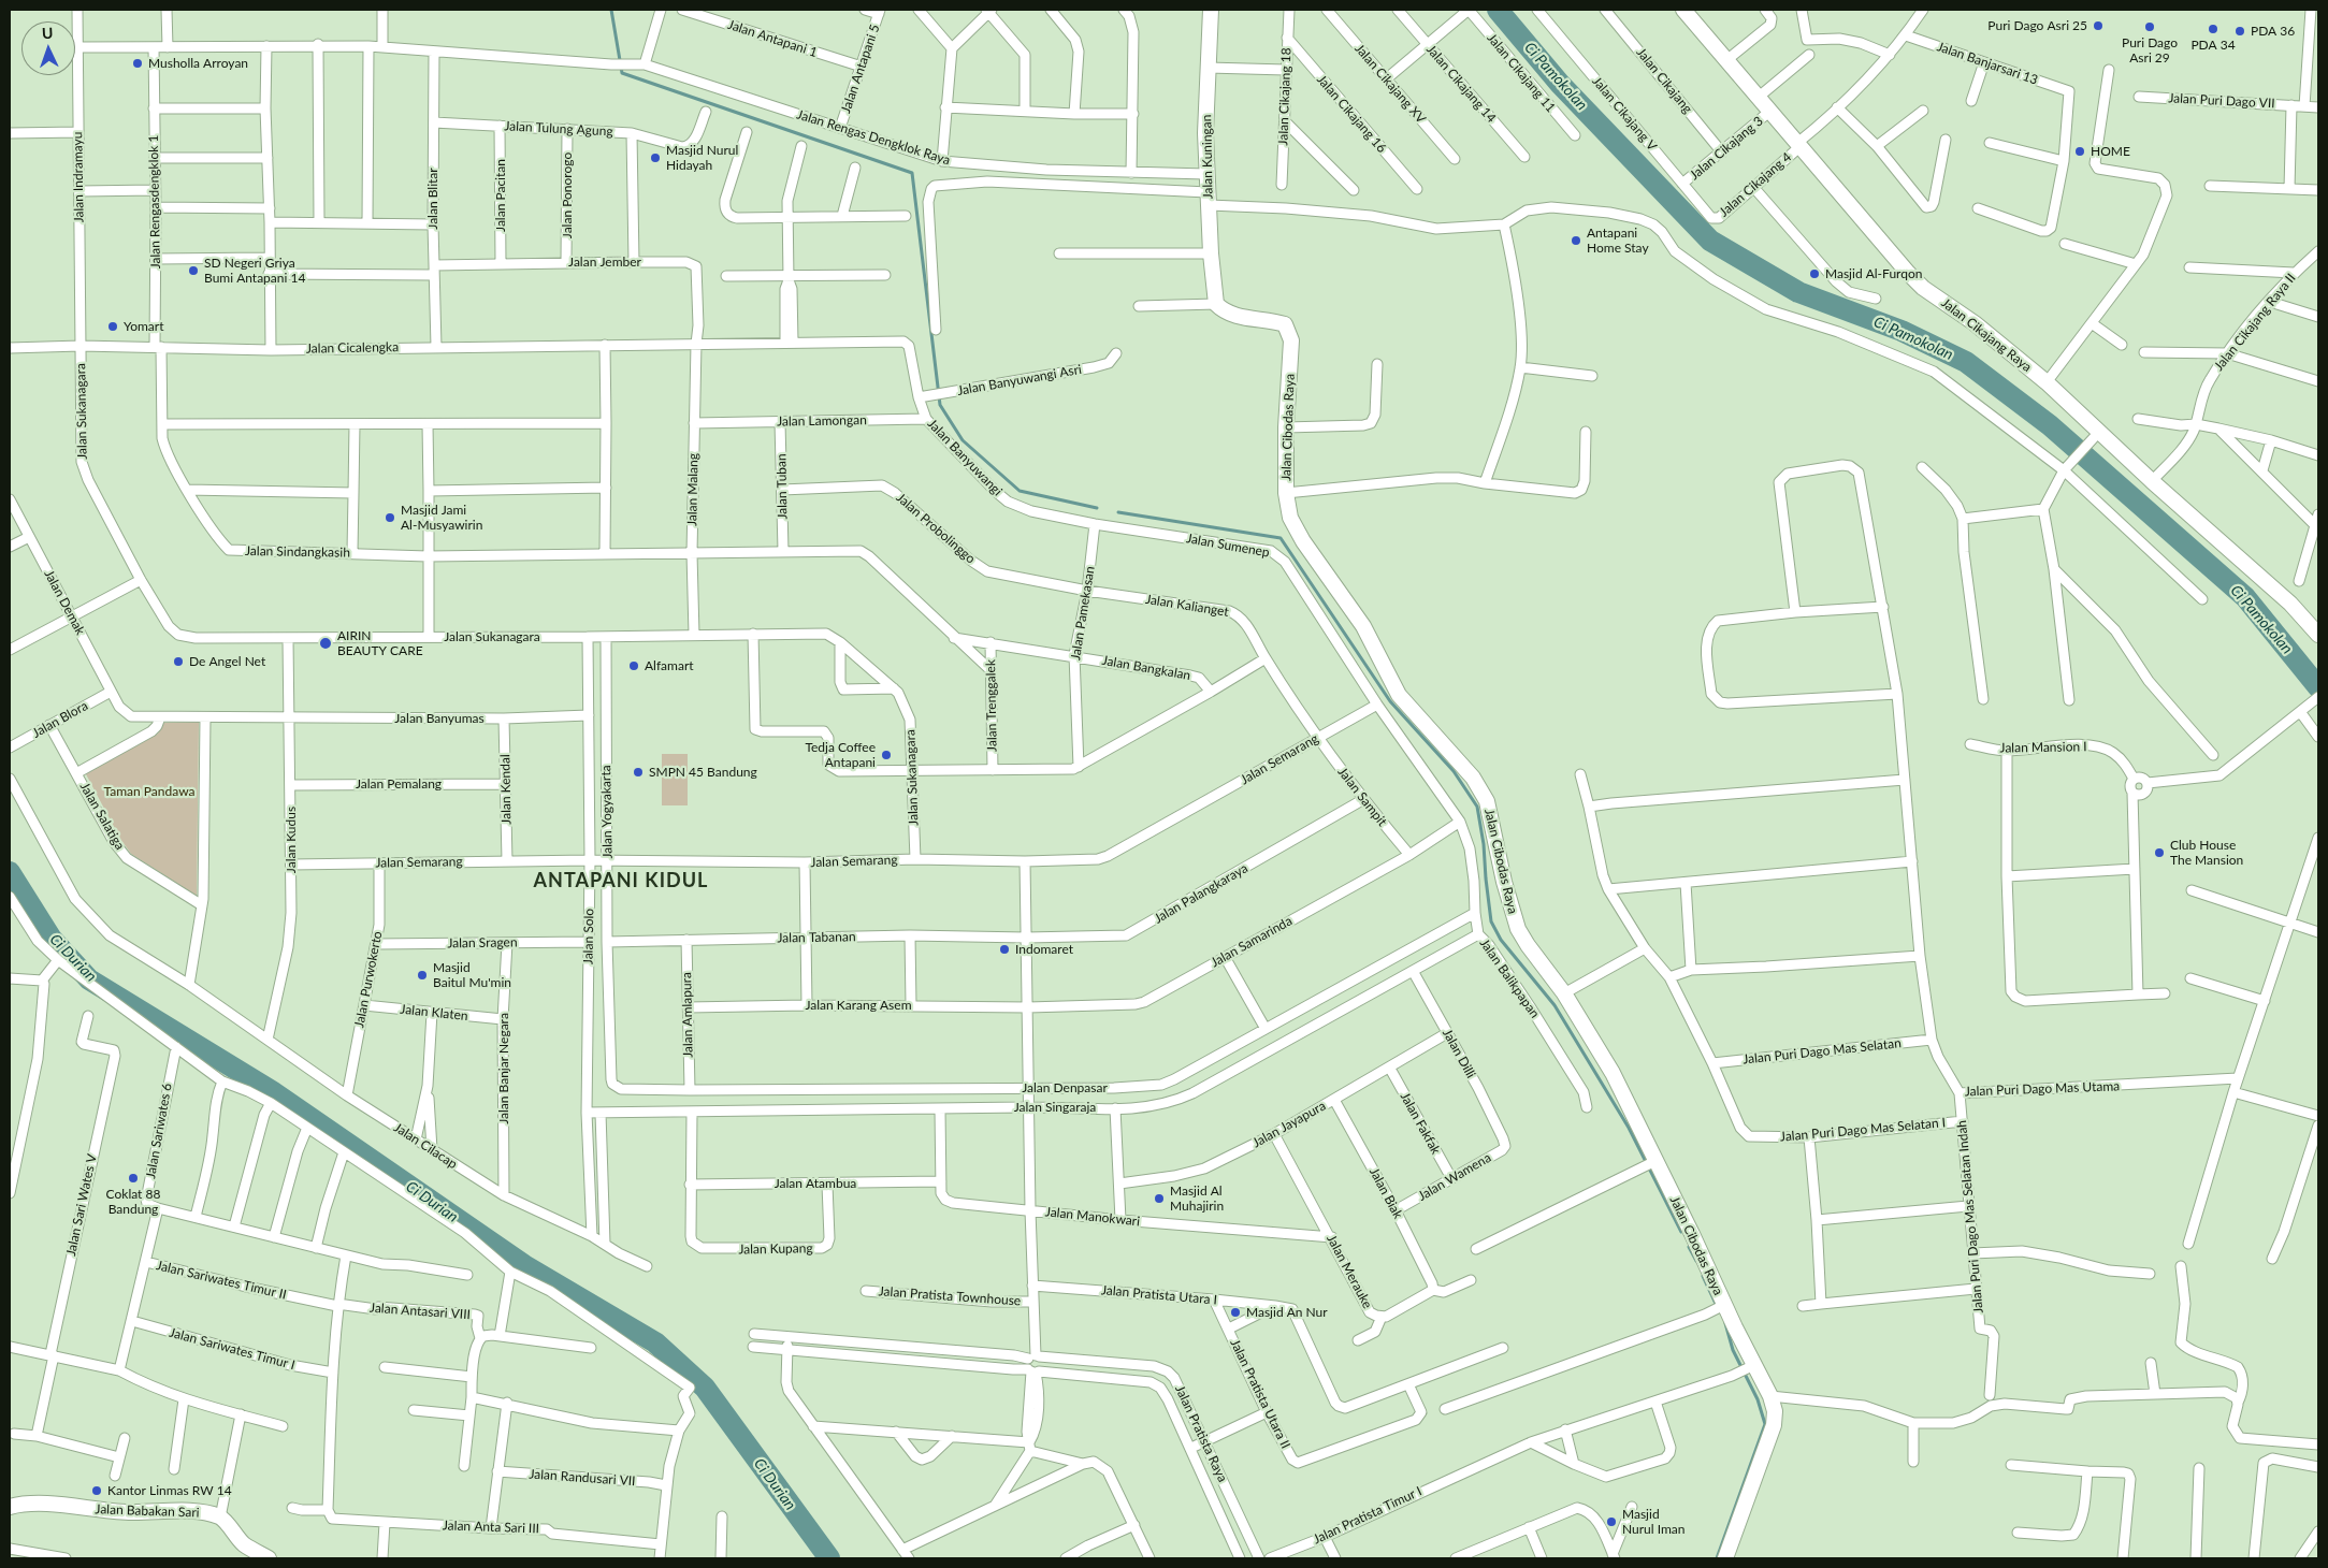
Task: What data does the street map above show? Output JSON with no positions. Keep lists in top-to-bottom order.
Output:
{
  "streets": {
    "street": [
      "Jalan Antapani 1",
      "Jalan Banjarsari 13",
      "Jalan Antapani 5",
      "Jalan Cikajang 11",
      "Jalan Cikajang",
      "Jalan Cikajang XV",
      "Jalan Cikajang 14",
      "Jalan Cikajang 18",
      "Jalan Puri Dago VII",
      "Jalan Cikajang 16",
      "Jalan Cikajang V",
      "Jalan Tulung Agung",
      "Jalan Rengas Dengklok Raya",
      "Jalan Cikajang 3",
      "Jalan Kuningan",
      "Jalan Indramayu",
      "Jalan Cikajang 4",
      "Jalan Pacitan",
      "Jalan Ponorogo",
      "Jalan Blitar",
      "Jalan Rengasdengklok 1",
      "Jalan Jember",
      "Jalan Cikajang Raya II",
      "Jalan Cikajang Raya",
      "Jalan Cicalengka",
      "Jalan Banyuwangi Asri",
      "Jalan Sukanagara",
      "Jalan Lamongan",
      "Jalan Cibodas Raya",
      "Jalan Banyuwangi",
      "Jalan Tuban",
      "Jalan Malang",
      "Jalan Probolinggo",
      "Jalan Sumenep",
      "Jalan Sindangkasih",
      "Jalan Demak",
      "Jalan Kalianget",
      "Jalan Pamekasan",
      "Jalan Bangkalan",
      "Jalan Trenggalek",
      "Jalan Banyumas",
      "Jalan Blora",
      "Jalan Mansion I",
      "Jalan Semarang",
      "Jalan Pemalang",
      "Jalan Kendal",
      "Jalan Sampit",
      "Jalan Yogyakarta",
      "Jalan Salatiga",
      "Jalan Kudus",
      "Jalan Palangkaraya",
      "Jalan Solo",
      "Jalan Tabanan",
      "Jalan Samarinda",
      "Jalan Sragen",
      "Jalan Balikpapan",
      "Jalan Purwokerto",
      "Jalan Karang Asem",
      "Jalan Klaten",
      "Jalan Amlapura",
      "Jalan Puri Dago Mas Selatan",
      "Jalan Dilli",
      "Jalan Banjar Negara",
      "Jalan Denpasar",
      "Jalan Puri Dago Mas Utama",
      "Jalan Singaraja",
      "Jalan Fakfak",
      "Jalan Jayapura",
      "Jalan Puri Dago Mas Selatan I",
      "Jalan Sariwates 6",
      "Jalan Cilacap",
      "Jalan Wamena",
      "Jalan Atambua",
      "Jalan Biak",
      "Jalan Sari Wates V",
      "Jalan Manokwari",
      "Jalan Puri Dago Mas Selatan Indah",
      "Jalan Kupang",
      "Jalan Merauke",
      "Jalan Sariwates Timur II",
      "Jalan Pratista Utara I",
      "Jalan Pratista Townhouse",
      "Jalan Antasari VIII",
      "Jalan Sariwates Timur I",
      "Jalan Pratista Utara II",
      "Jalan Pratista Raya",
      "Jalan Randusari VII",
      "Jalan Babakan Sari",
      "Jalan Pratista Timur I",
      "Jalan Anta Sari III"
    ]
  },
  "crossings": [
    ["Jalan Antapani 1", "Jalan Antapani 5"],
    ["Jalan Banjarsari 13", "Jalan Cikajang 4"],
    ["Jalan Antapani 5", "Jalan Rengas Dengklok Raya"],
    ["Jalan Cikajang", "Jalan Cikajang 3"],
    ["Jalan Cikajang 18", "Jalan Cikajang 16"],
    ["Jalan Cikajang V", "Jalan Cikajang 3"],
    ["Jalan Cikajang V", "Jalan Cikajang 4"],
    ["Jalan Tulung Agung", "Jalan Pacitan"],
    ["Jalan Tulung Agung", "Jalan Ponorogo"],
    ["Jalan Tulung Agung", "Jalan Blitar"],
    ["Jalan Rengas Dengklok Raya", "Jalan Kuningan"],
    ["Jalan Cikajang 3", "Jalan Cikajang Raya"],
    ["Jalan Kuningan", "Jalan Cibodas Raya"],
    ["Jalan Indramayu", "Jalan Cicalengka"],
    ["Jalan Indramayu", "Jalan Sukanagara"],
    ["Jalan Cikajang 4", "Jalan Cikajang Raya"],
    ["Jalan Pacitan", "Jalan Jember"],
    ["Jalan Ponorogo", "Jalan Jember"],
    ["Jalan Blitar", "Jalan Jember"],
    ["Jalan Blitar", "Jalan Cicalengka"],
    ["Jalan Rengasdengklok 1", "Jalan Cicalengka"],
    ["Jalan Rengasdengklok 1", "Jalan Sindangkasih"],
    ["Jalan Jember", "Jalan Cicalengka"],
    ["Jalan Jember", "Jalan Banyuwangi"],
    ["Jalan Jember", "Jalan Malang"],
    ["Jalan Cikajang Raya II", "Jalan Cikajang Raya"],
    ["Jalan Cicalengka", "Jalan Sukanagara"],
    ["Jalan Cicalengka", "Jalan Banyuwangi"],
    ["Jalan Cicalengka", "Jalan Malang"],
    ["Jalan Cicalengka", "Jalan Sindangkasih"],
    ["Jalan Banyuwangi Asri", "Jalan Banyuwangi"],
    ["Jalan Sukanagara", "Jalan Malang"],
    ["Jalan Sukanagara", "Jalan Semarang"],
    ["Jalan Sukanagara", "Jalan Yogyakarta"],
    ["Jalan Sukanagara", "Jalan Kudus"],
    ["Jalan Sukanagara", "Jalan Solo"],
    ["Jalan Lamongan", "Jalan Banyuwangi"],
    ["Jalan Lamongan", "Jalan Tuban"],
    ["Jalan Lamongan", "Jalan Malang"],
    ["Jalan Cibodas Raya", "Jalan Pratista Timur I"],
    ["Jalan Banyuwangi", "Jalan Malang"],
    ["Jalan Banyuwangi", "Jalan Sumenep"],
    ["Jalan Banyuwangi", "Jalan Pamekasan"],
    ["Jalan Tuban", "Jalan Probolinggo"],
    ["Jalan Tuban", "Jalan Sindangkasih"],
    ["Jalan Malang", "Jalan Sindangkasih"],
    ["Jalan Probolinggo", "Jalan Kalianget"],
    ["Jalan Probolinggo", "Jalan Pamekasan"],
    ["Jalan Sumenep", "Jalan Pamekasan"],
    ["Jalan Sumenep", "Jalan Semarang"],
    ["Jalan Sumenep", "Jalan Balikpapan"],
    ["Jalan Sindangkasih", "Jalan Bangkalan"],
    ["Jalan Sindangkasih", "Jalan Trenggalek"],
    ["Jalan Demak", "Jalan Blora"],
    ["Jalan Kalianget", "Jalan Pamekasan"],
    ["Jalan Kalianget", "Jalan Semarang"],
    ["Jalan Kalianget", "Jalan Sampit"],
    ["Jalan Pamekasan", "Jalan Bangkalan"],
    ["Jalan Bangkalan", "Jalan Trenggalek"],
    ["Jalan Banyumas", "Jalan Kendal"],
    ["Jalan Banyumas", "Jalan Kudus"],
    ["Jalan Banyumas", "Jalan Solo"],
    ["Jalan Blora", "Jalan Salatiga"],
    ["Jalan Semarang", "Jalan Kendal"],
    ["Jalan Semarang", "Jalan Sampit"],
    ["Jalan Semarang", "Jalan Yogyakarta"],
    ["Jalan Semarang", "Jalan Kudus"],
    ["Jalan Semarang", "Jalan Solo"],
    ["Jalan Semarang", "Jalan Balikpapan"],
    ["Jalan Semarang", "Jalan Purwokerto"],
    ["Jalan Pemalang", "Jalan Kendal"],
    ["Jalan Pemalang", "Jalan Kudus"],
    ["Jalan Sampit", "Jalan Palangkaraya"],
    ["Jalan Sampit", "Jalan Samarinda"],
    ["Jalan Yogyakarta", "Jalan Solo"],
    ["Jalan Yogyakarta", "Jalan Tabanan"],
    ["Jalan Yogyakarta", "Jalan Denpasar"],
    ["Jalan Kudus", "Jalan Cilacap"],
    ["Jalan Palangkaraya", "Jalan Tabanan"],
    ["Jalan Solo", "Jalan Sragen"],
    ["Jalan Solo", "Jalan Singaraja"],
    ["Jalan Solo", "Jalan Cilacap"],
    ["Jalan Tabanan", "Jalan Amlapura"],
    ["Jalan Samarinda", "Jalan Balikpapan"],
    ["Jalan Samarinda", "Jalan Karang Asem"],
    ["Jalan Sragen", "Jalan Purwokerto"],
    ["Jalan Sragen", "Jalan Banjar Negara"],
    ["Jalan Balikpapan", "Jalan Denpasar"],
    ["Jalan Balikpapan", "Jalan Singaraja"],
    ["Jalan Purwokerto", "Jalan Klaten"],
    ["Jalan Purwokerto", "Jalan Cilacap"],
    ["Jalan Karang Asem", "Jalan Amlapura"],
    ["Jalan Klaten", "Jalan Banjar Negara"],
    ["Jalan Amlapura", "Jalan Denpasar"],
    ["Jalan Puri Dago Mas Selatan", "Jalan Puri Dago Mas Utama"],
    ["Jalan Puri Dago Mas Selatan", "Jalan Puri Dago Mas Selatan I"],
    ["Jalan Dilli", "Jalan Singaraja"],
    ["Jalan Dilli", "Jalan Jayapura"],
    ["Jalan Dilli", "Jalan Wamena"],
    ["Jalan Banjar Negara", "Jalan Cilacap"],
    ["Jalan Puri Dago Mas Utama", "Jalan Puri Dago Mas Selatan Indah"],
    ["Jalan Singaraja", "Jalan Manokwari"],
    ["Jalan Fakfak", "Jalan Jayapura"],
    ["Jalan Fakfak", "Jalan Wamena"],
    ["Jalan Jayapura", "Jalan Biak"],
    ["Jalan Jayapura", "Jalan Merauke"],
    ["Jalan Puri Dago Mas Selatan I", "Jalan Puri Dago Mas Selatan Indah"],
    ["Jalan Wamena", "Jalan Biak"],
    ["Jalan Atambua", "Jalan Manokwari"],
    ["Jalan Atambua", "Jalan Kupang"],
    ["Jalan Biak", "Jalan Merauke"],
    ["Jalan Manokwari", "Jalan Merauke"],
    ["Jalan Sariwates Timur II", "Jalan Antasari VIII"],
    ["Jalan Pratista Utara I", "Jalan Pratista Utara II"]
  ],
  "districts": ["ANTAPANI KIDUL"],
  "water": ["Ci Pamokolan", "Ci Durian"],
  "parks": ["Taman Pandawa"],
  "places": [
    "Puri Dago Asri 25",
    "Puri Dago Asri 29",
    "PDA 34",
    "PDA 36",
    "Musholla Arroyan",
    "HOME",
    "Masjid Nurul Hidayah",
    "Antapani Home Stay",
    "SD Negeri Griya Bumi Antapani 14",
    "Masjid Al-Furqon",
    "Yomart",
    "Masjid Jami Al-Musyawirin",
    "AIRIN BEAUTY CARE",
    "De Angel Net",
    "Alfamart",
    "Tedja Coffee Antapani",
    "SMPN 45 Bandung",
    "Club House The Mansion",
    "Indomaret",
    "Masjid Baitul Mu'min",
    "Coklat 88 Bandung",
    "Masjid Al Muhajirin",
    "Masjid An Nur",
    "Kantor Linmas RW 14",
    "Masjid Nurul Iman"
  ],
  "north": "top"
}
